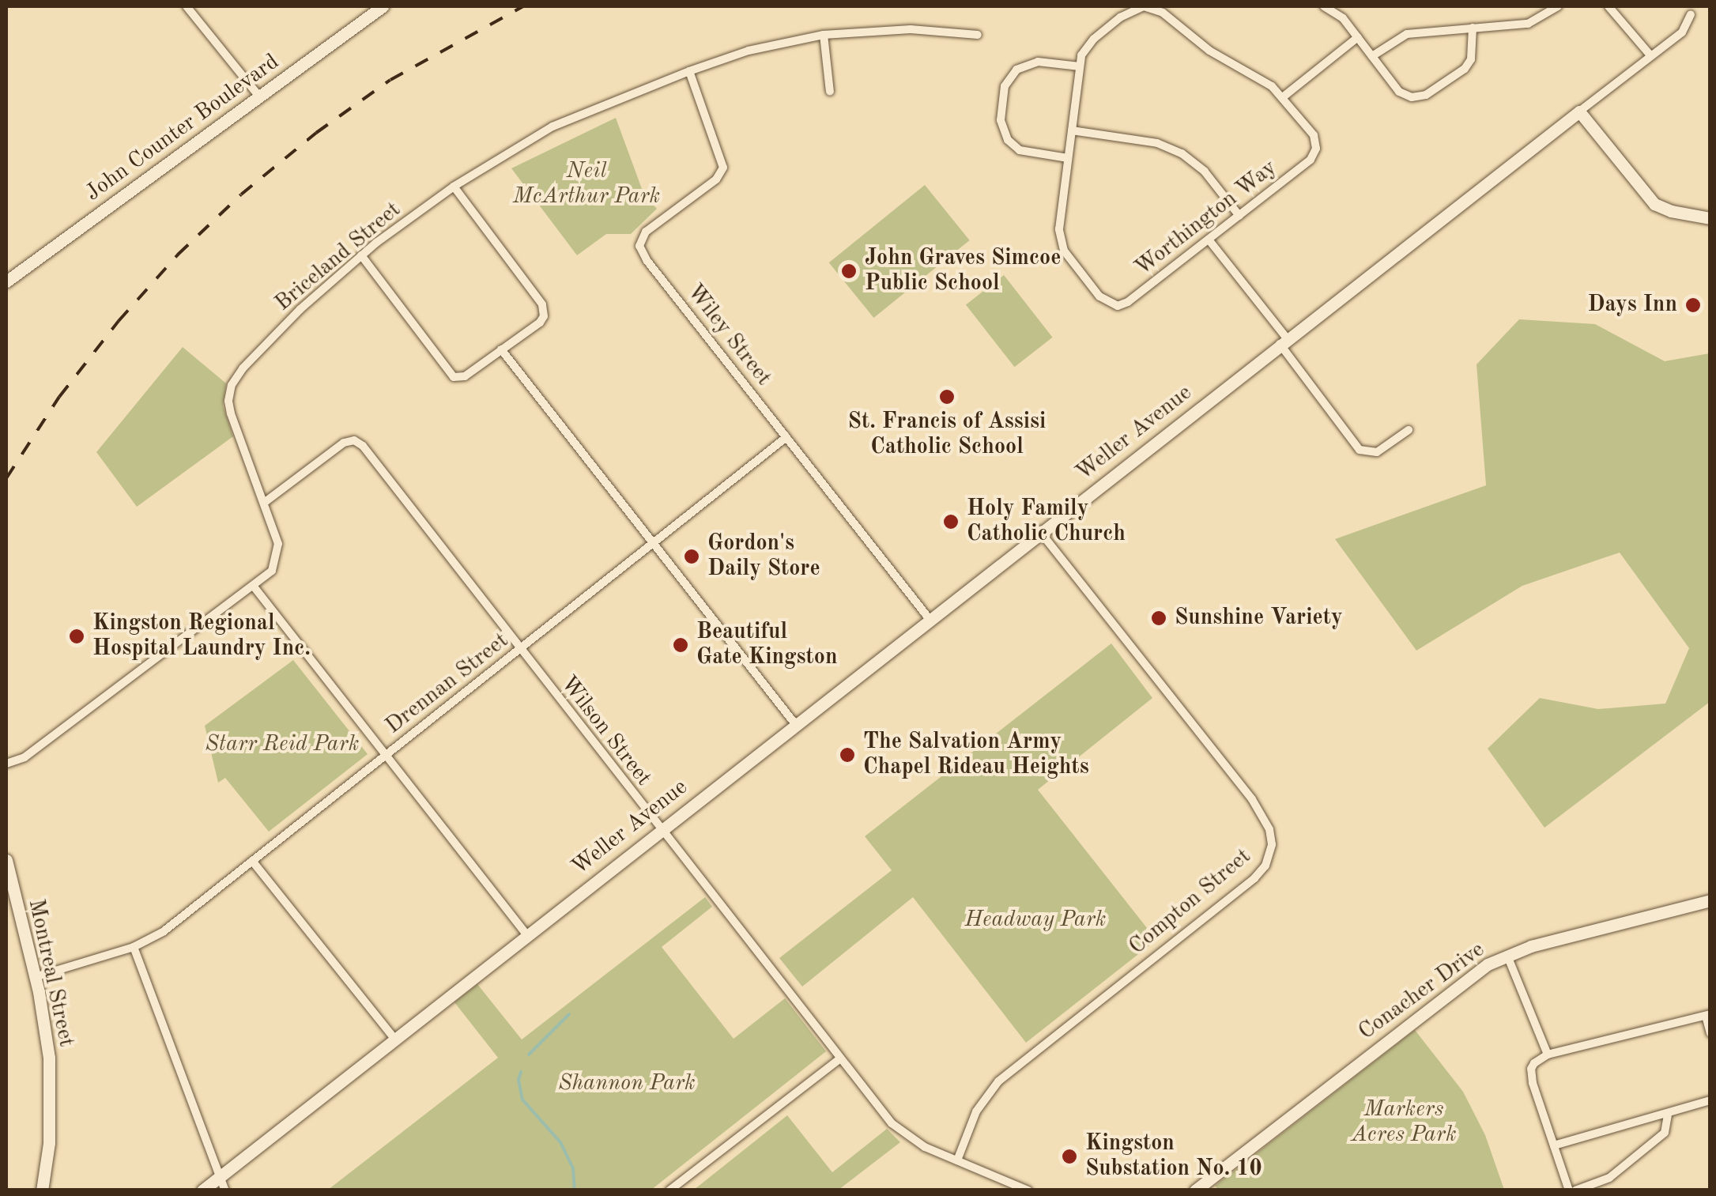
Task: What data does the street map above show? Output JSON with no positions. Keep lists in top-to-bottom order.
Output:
{
  "streets": {
    "street": [
      "John Counter Boulevard",
      "Worthington Way",
      "Briceland Street",
      "Wiley Street",
      "Weller Avenue",
      "Drennan Street",
      "Wilson Street",
      "Compton Street",
      "Montreal Street",
      "Conacher Drive"
    ]
  },
  "crossings": [
    ["Briceland Street", "Wiley Street"],
    ["Briceland Street", "Wilson Street"],
    ["Wiley Street", "Weller Avenue"],
    ["Wiley Street", "Drennan Street"],
    ["Weller Avenue", "Wilson Street"],
    ["Weller Avenue", "Compton Street"],
    ["Drennan Street", "Wilson Street"],
    ["Drennan Street", "Montreal Street"],
    ["Wilson Street", "Compton Street"]
  ],
  "parks": [
    "Neil McArthur Park",
    "Starr Reid Park",
    "Headway Park",
    "Shannon Park",
    "Markers Acres Park"
  ],
  "places": [
    "John Graves Simcoe Public School",
    "Days Inn",
    "St. Francis of Assisi Catholic School",
    "Holy Family Catholic Church",
    "Gordon's Daily Store",
    "Sunshine Variety",
    "Kingston Regional Hospital Laundry Inc.",
    "Beautiful Gate Kingston",
    "The Salvation Army Chapel Rideau Heights",
    "Kingston Substation No. 10"
  ]
}
